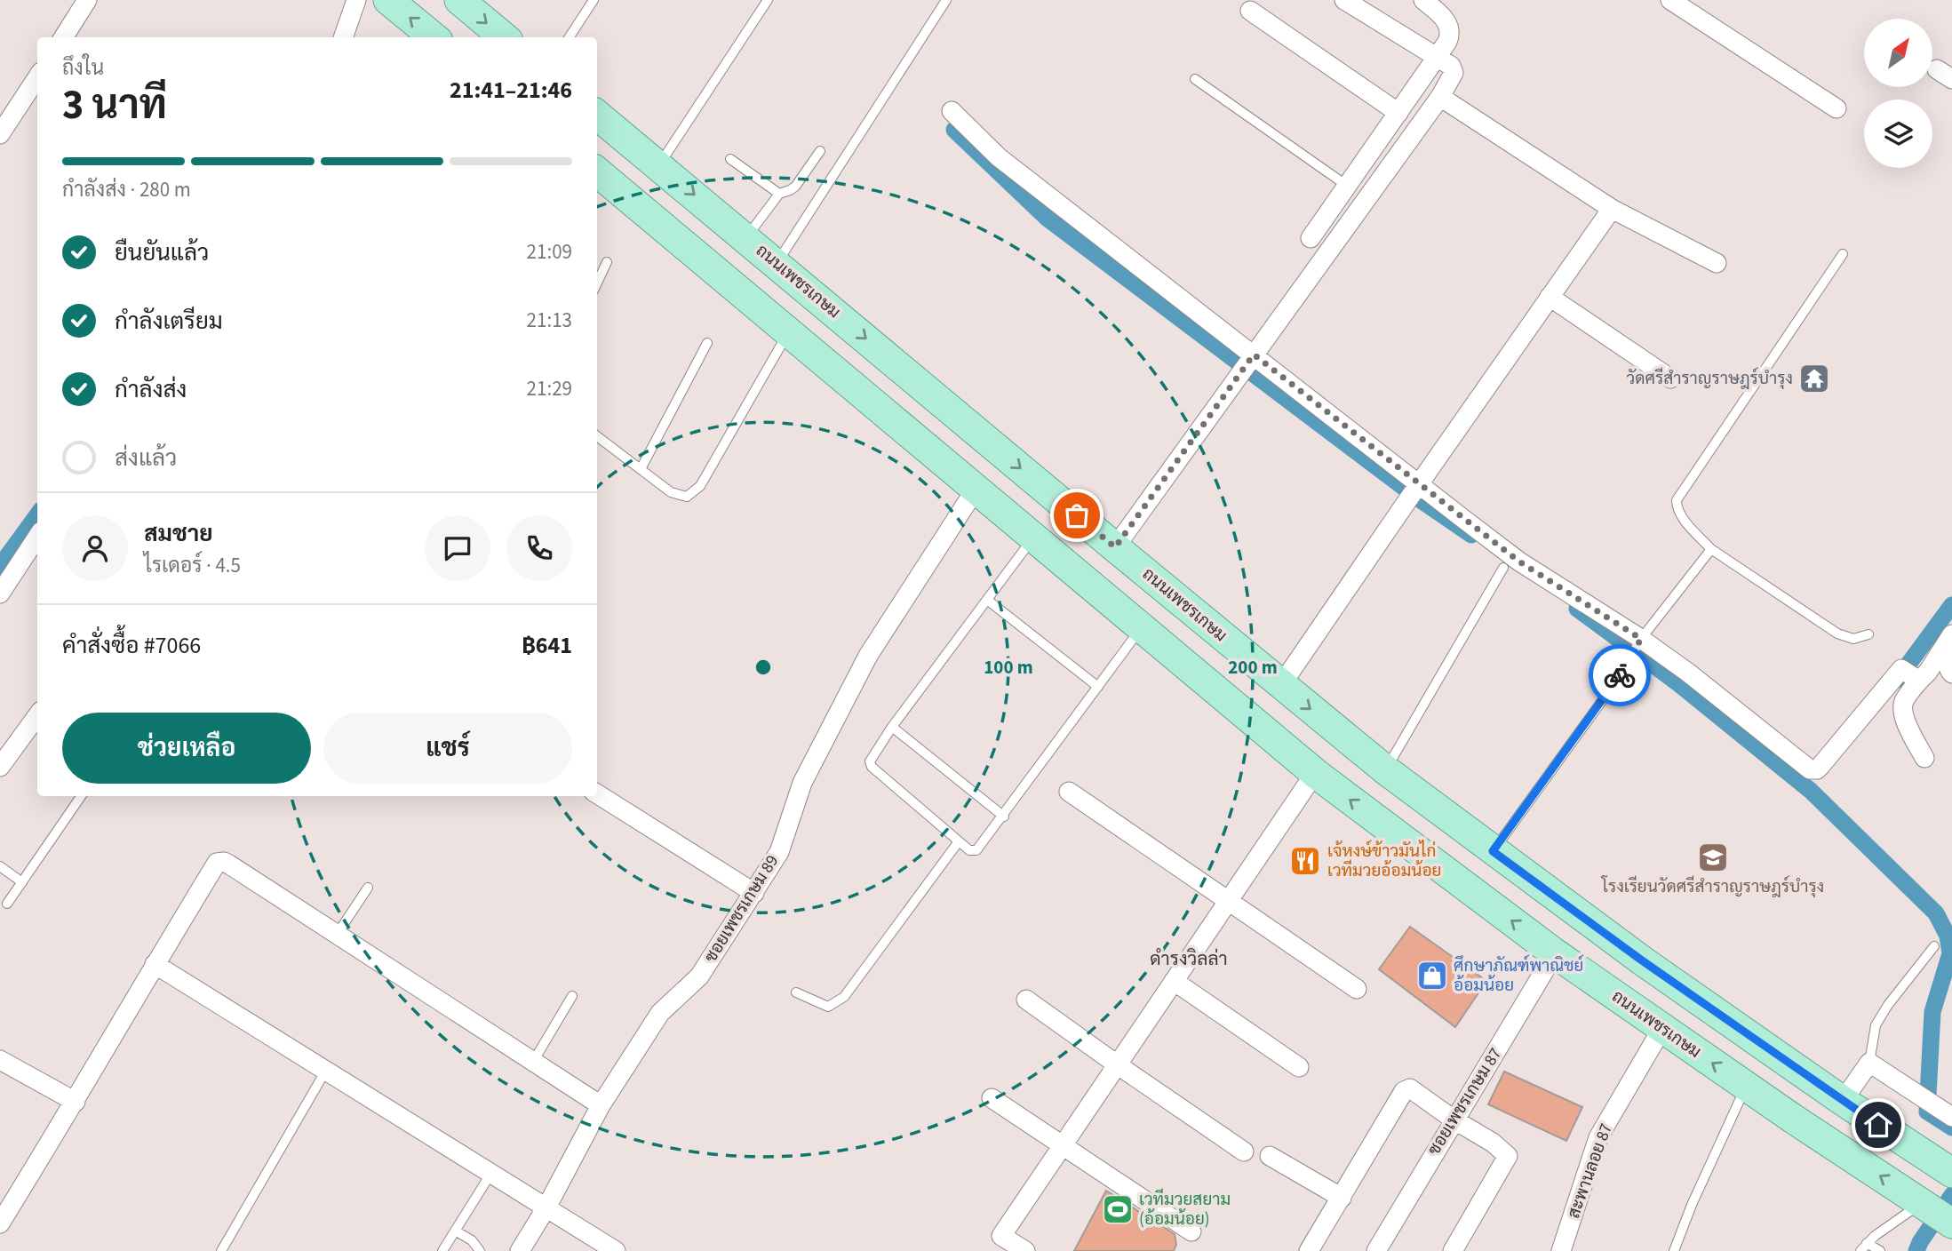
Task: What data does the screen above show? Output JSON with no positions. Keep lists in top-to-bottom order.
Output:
{
  "streets": {
    "main road": ["ถนนเพชรเกษม"],
    "street": ["ซอยเพชรเกษม 89", "ซอยเพชรเกษม 87", "สะพานลอย 87"]
  },
  "crossings": [
    ["ถนนเพชรเกษม", "ซอยเพชรเกษม 89"],
    ["ถนนเพชรเกษม", "ซอยเพชรเกษม 87"],
    ["ถนนเพชรเกษม", "สะพานลอย 87"]
  ],
  "districts": ["ดำรงวิลล่า"],
  "places": {
    "temple": ["วัดศรีสําราญราษฎร์บํารุง"],
    "school or university": ["โรงเรียนวัดศรีสําราญราษฎร์บํารุง"],
    "restaurant": ["เจ้หงษ์ข้าวมันไก่ เวทีมวยอ้อมน้อย"],
    "shop": ["ศึกษาภัณฑ์พาณิชย์ อ้อมน้อย"],
    "sports": ["เวทีมวยสยาม (อ้อมน้อย)"]
  },
  "north": "top right",
  "page": {
    "heading": ["3 นาที", "ถึงใน", "21:41–21:46"],
    "panel": [
      "สมชาย",
      "ไรเดอร์ · 4.5",
      "คำสั่งซื้อ #7066",
      "฿641"
    ],
    "bar": "กำลังส่ง · 280 m",
    "list": [
      ["ยืนยันแล้ว", "21:09"],
      ["กำลังเตรียม", "21:13"],
      ["กำลังส่ง", "21:29"],
      "ส่งแล้ว"
    ],
    "buttons": ["ช่วยเหลือ", "แชร์"]
  },
  "rings": ["100 m", "200 m"]
}
